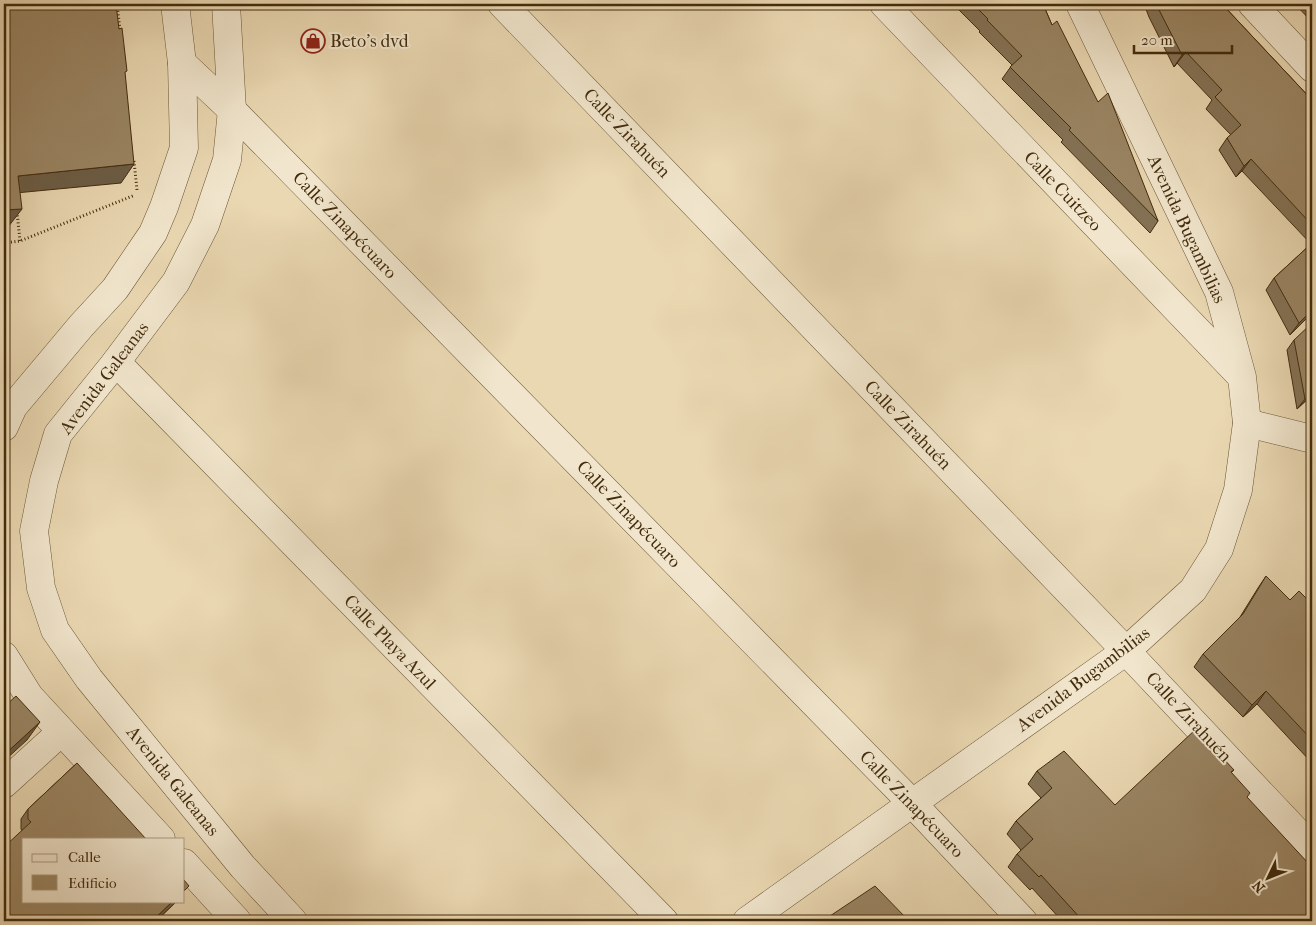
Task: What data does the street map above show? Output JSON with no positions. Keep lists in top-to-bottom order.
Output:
{
  "streets": {
    "street": [
      "Calle Zirahuén",
      "Calle Cuitzeo",
      "Calle Zinapécuaro",
      "Avenida Bugambilias",
      "Avenida Galeanas",
      "Calle Playa Azul"
    ]
  },
  "crossings": [
    ["Calle Zirahuén", "Avenida Bugambilias"],
    ["Calle Cuitzeo", "Avenida Bugambilias"],
    ["Calle Zinapécuaro", "Avenida Bugambilias"],
    ["Calle Zinapécuaro", "Avenida Galeanas"],
    ["Avenida Galeanas", "Calle Playa Azul"]
  ],
  "places": {
    "shop": ["Beto's dvd"]
  },
  "legend": ["Calle", "Edificio"],
  "scale_bar": "20 m",
  "north": "bottom left"
}
